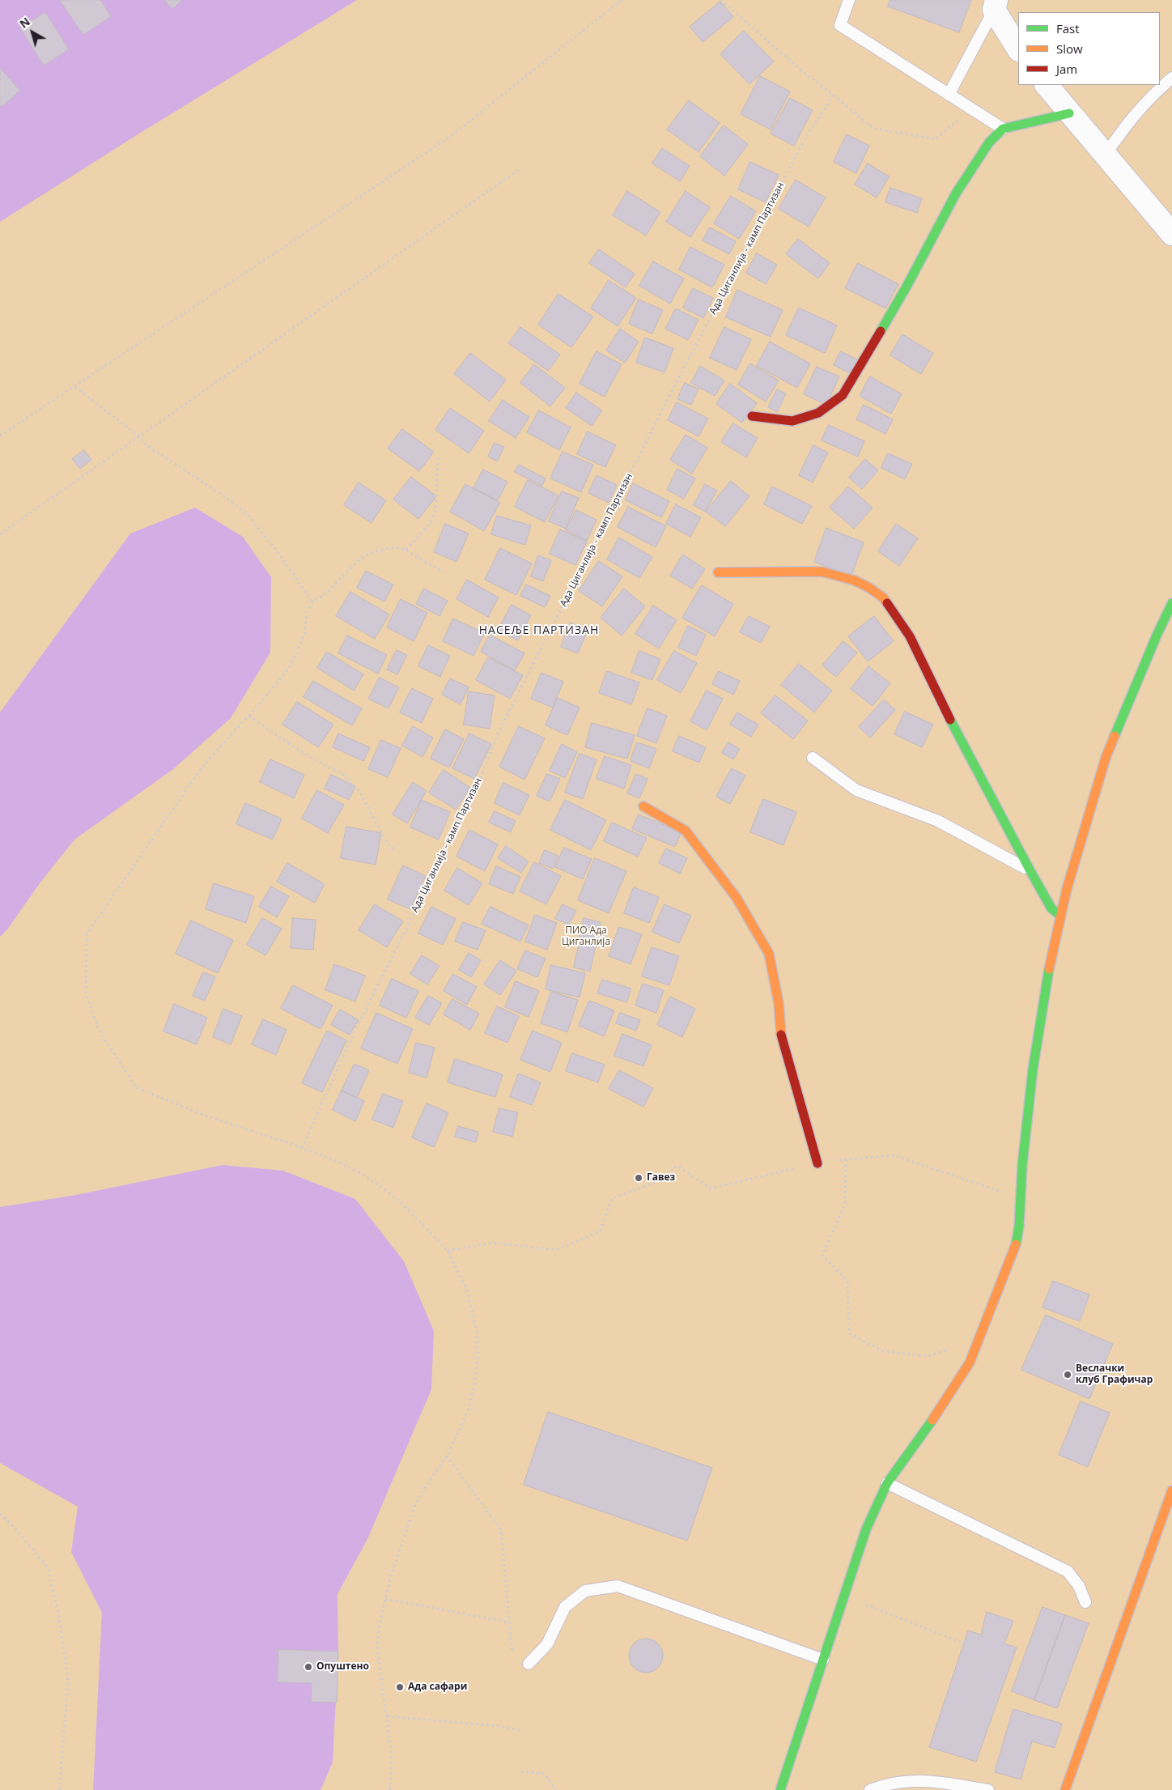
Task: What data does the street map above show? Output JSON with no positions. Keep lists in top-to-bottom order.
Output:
{
  "streets": {
    "path": ["Ада Циганлија - камп Партизан"]
  },
  "districts": ["НАСЕЉЕ ПАРТИЗАН"],
  "parks": ["ПИО Ада Циганлија"],
  "places": [
    "Гавез",
    "Веслачки клуб Графичар",
    "Опуштено",
    "Ада сафари"
  ],
  "legend": ["Fast", "Slow", "Jam"],
  "north": "top left"
}
